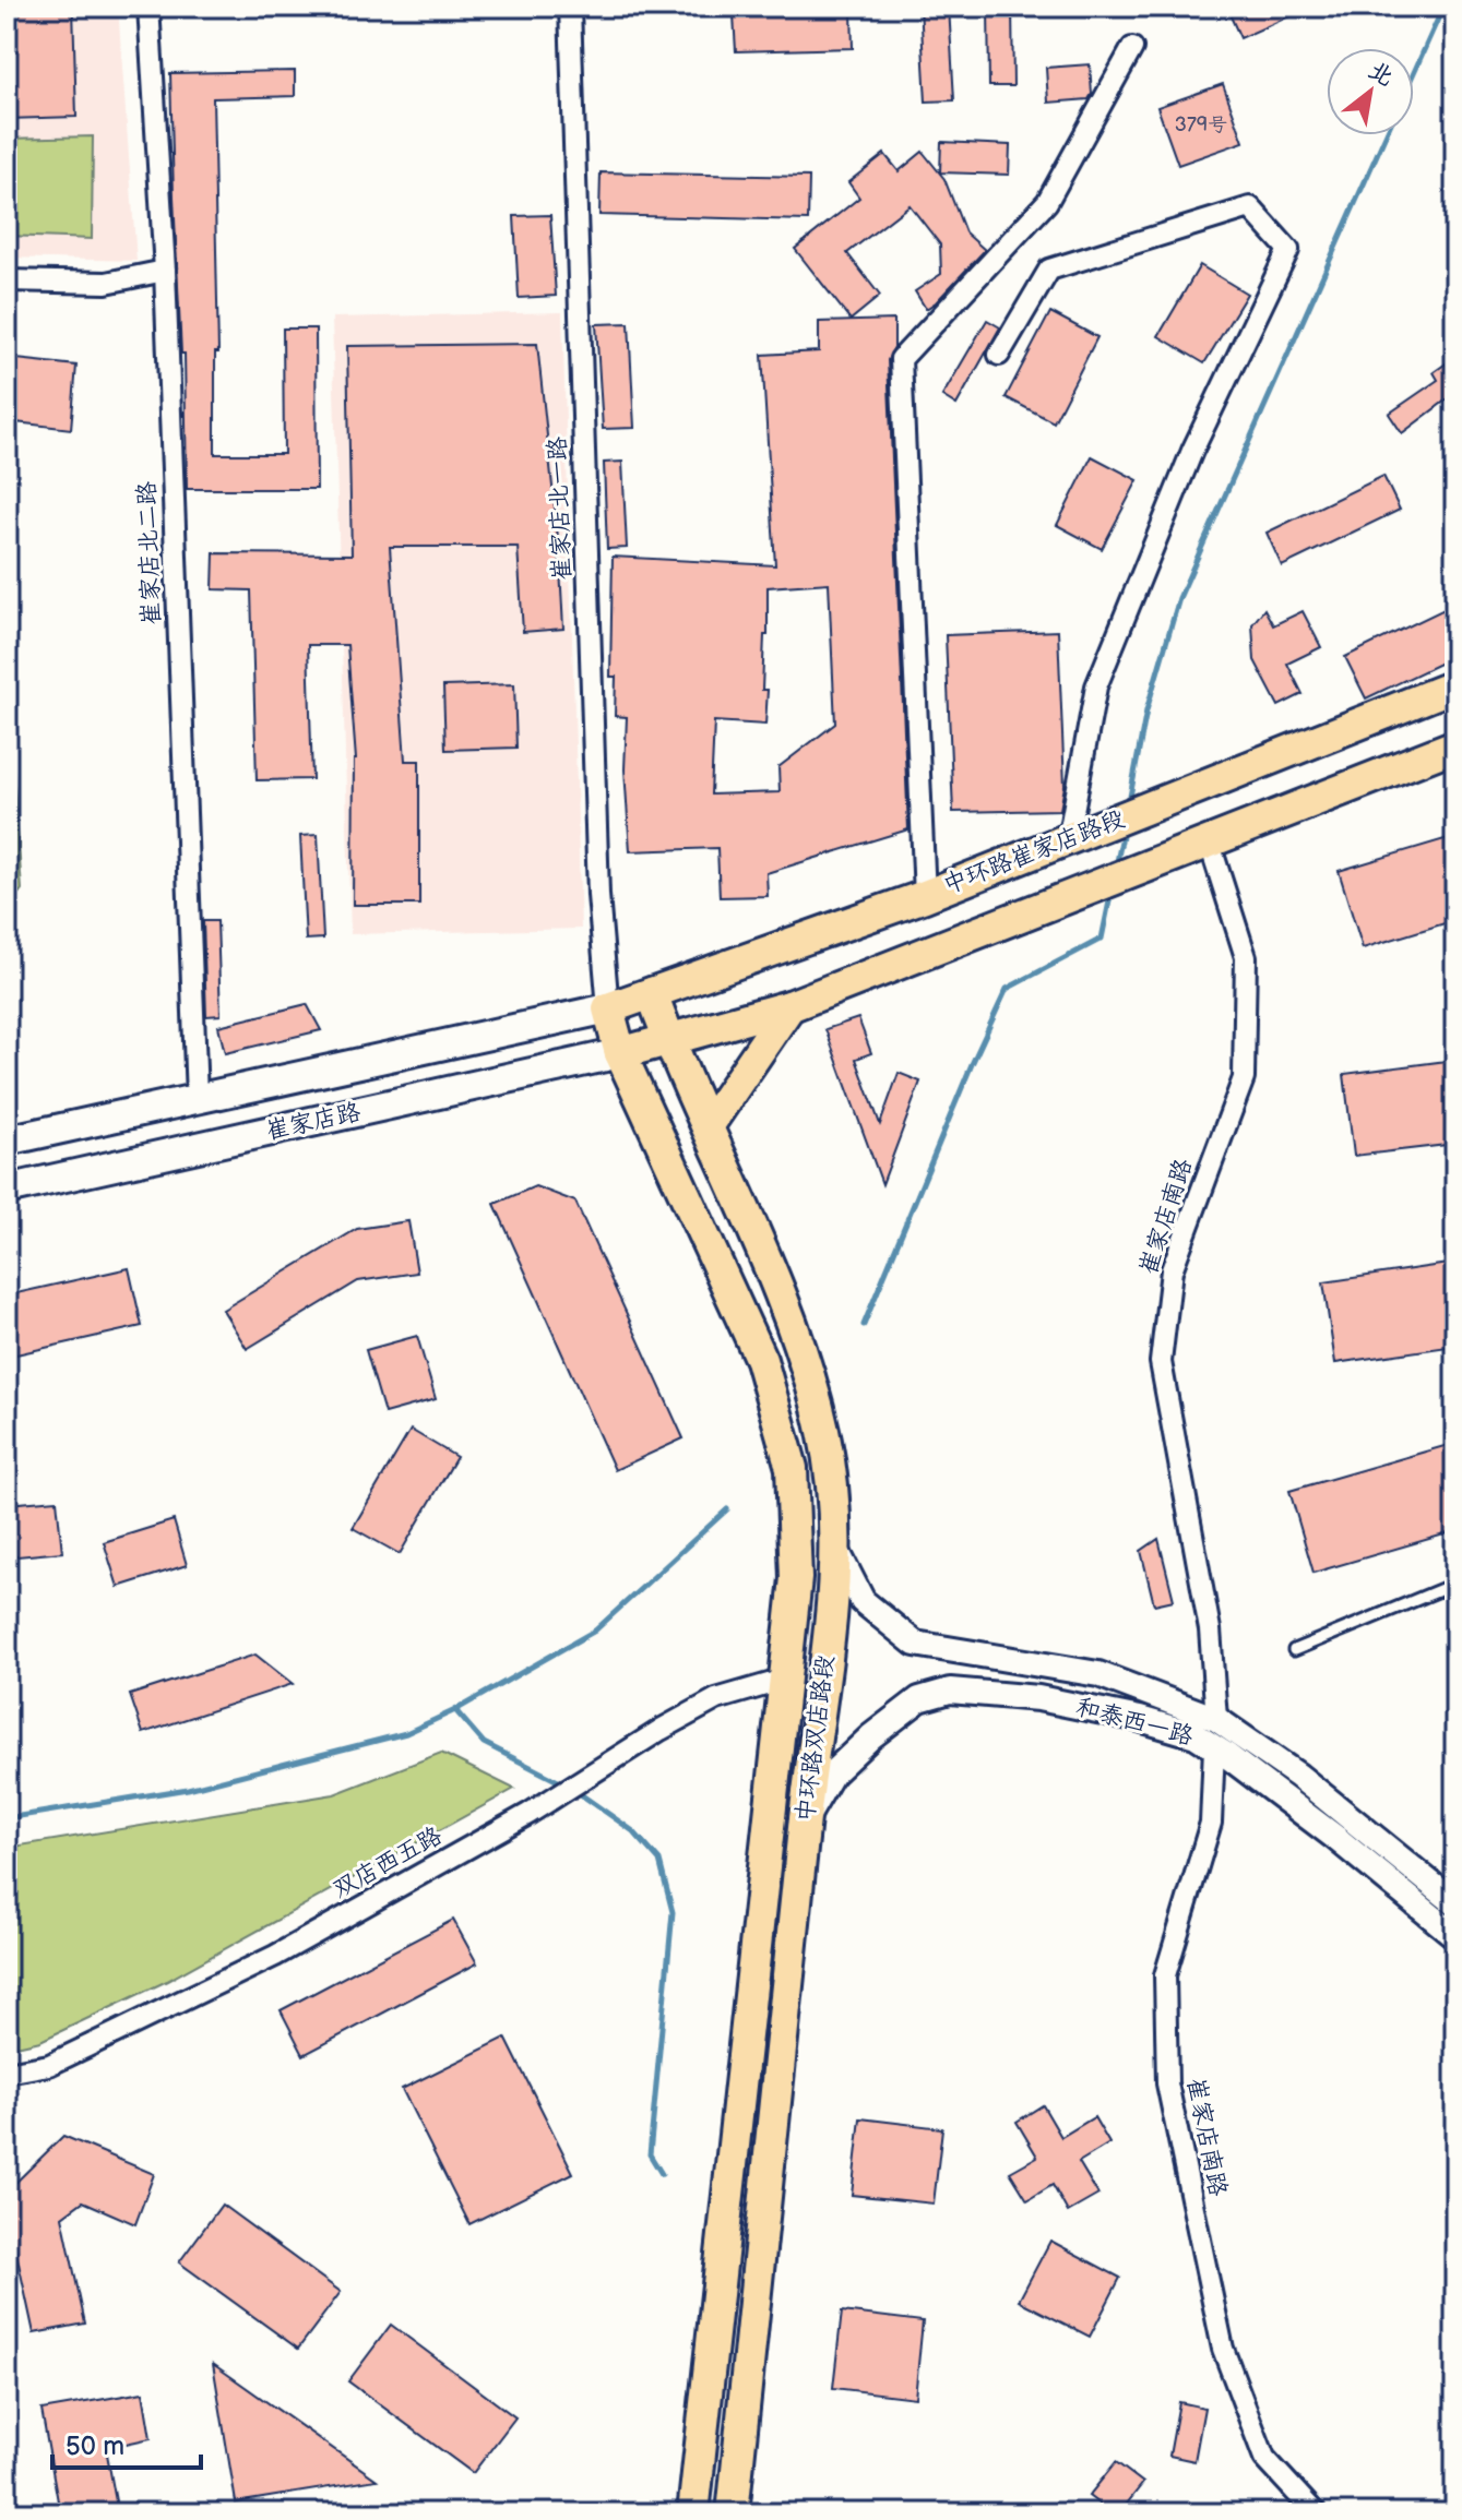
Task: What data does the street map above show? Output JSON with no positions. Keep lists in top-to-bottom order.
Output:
{
  "streets": {
    "main road": ["中环路崔家店路段", "崔家店路", "中环路双店路段"],
    "street": [
      "崔家店北一路",
      "崔家店北二路",
      "崔家店南路",
      "和泰西一路",
      "双店西五路"
    ]
  },
  "crossings": [
    ["崔家店北一路", "中环路崔家店路段"],
    ["崔家店北一路", "崔家店路"],
    ["崔家店北一路", "中环路双店路段"],
    ["崔家店北二路", "崔家店路"],
    ["中环路崔家店路段", "崔家店路"],
    ["中环路崔家店路段", "中环路双店路段"],
    ["崔家店路", "中环路双店路段"],
    ["崔家店南路", "和泰西一路"],
    ["和泰西一路", "中环路双店路段"],
    ["中环路双店路段", "双店西五路"]
  ],
  "house_numbers": ["379号"],
  "scale_bar": "50 m",
  "north": "top right"
}
